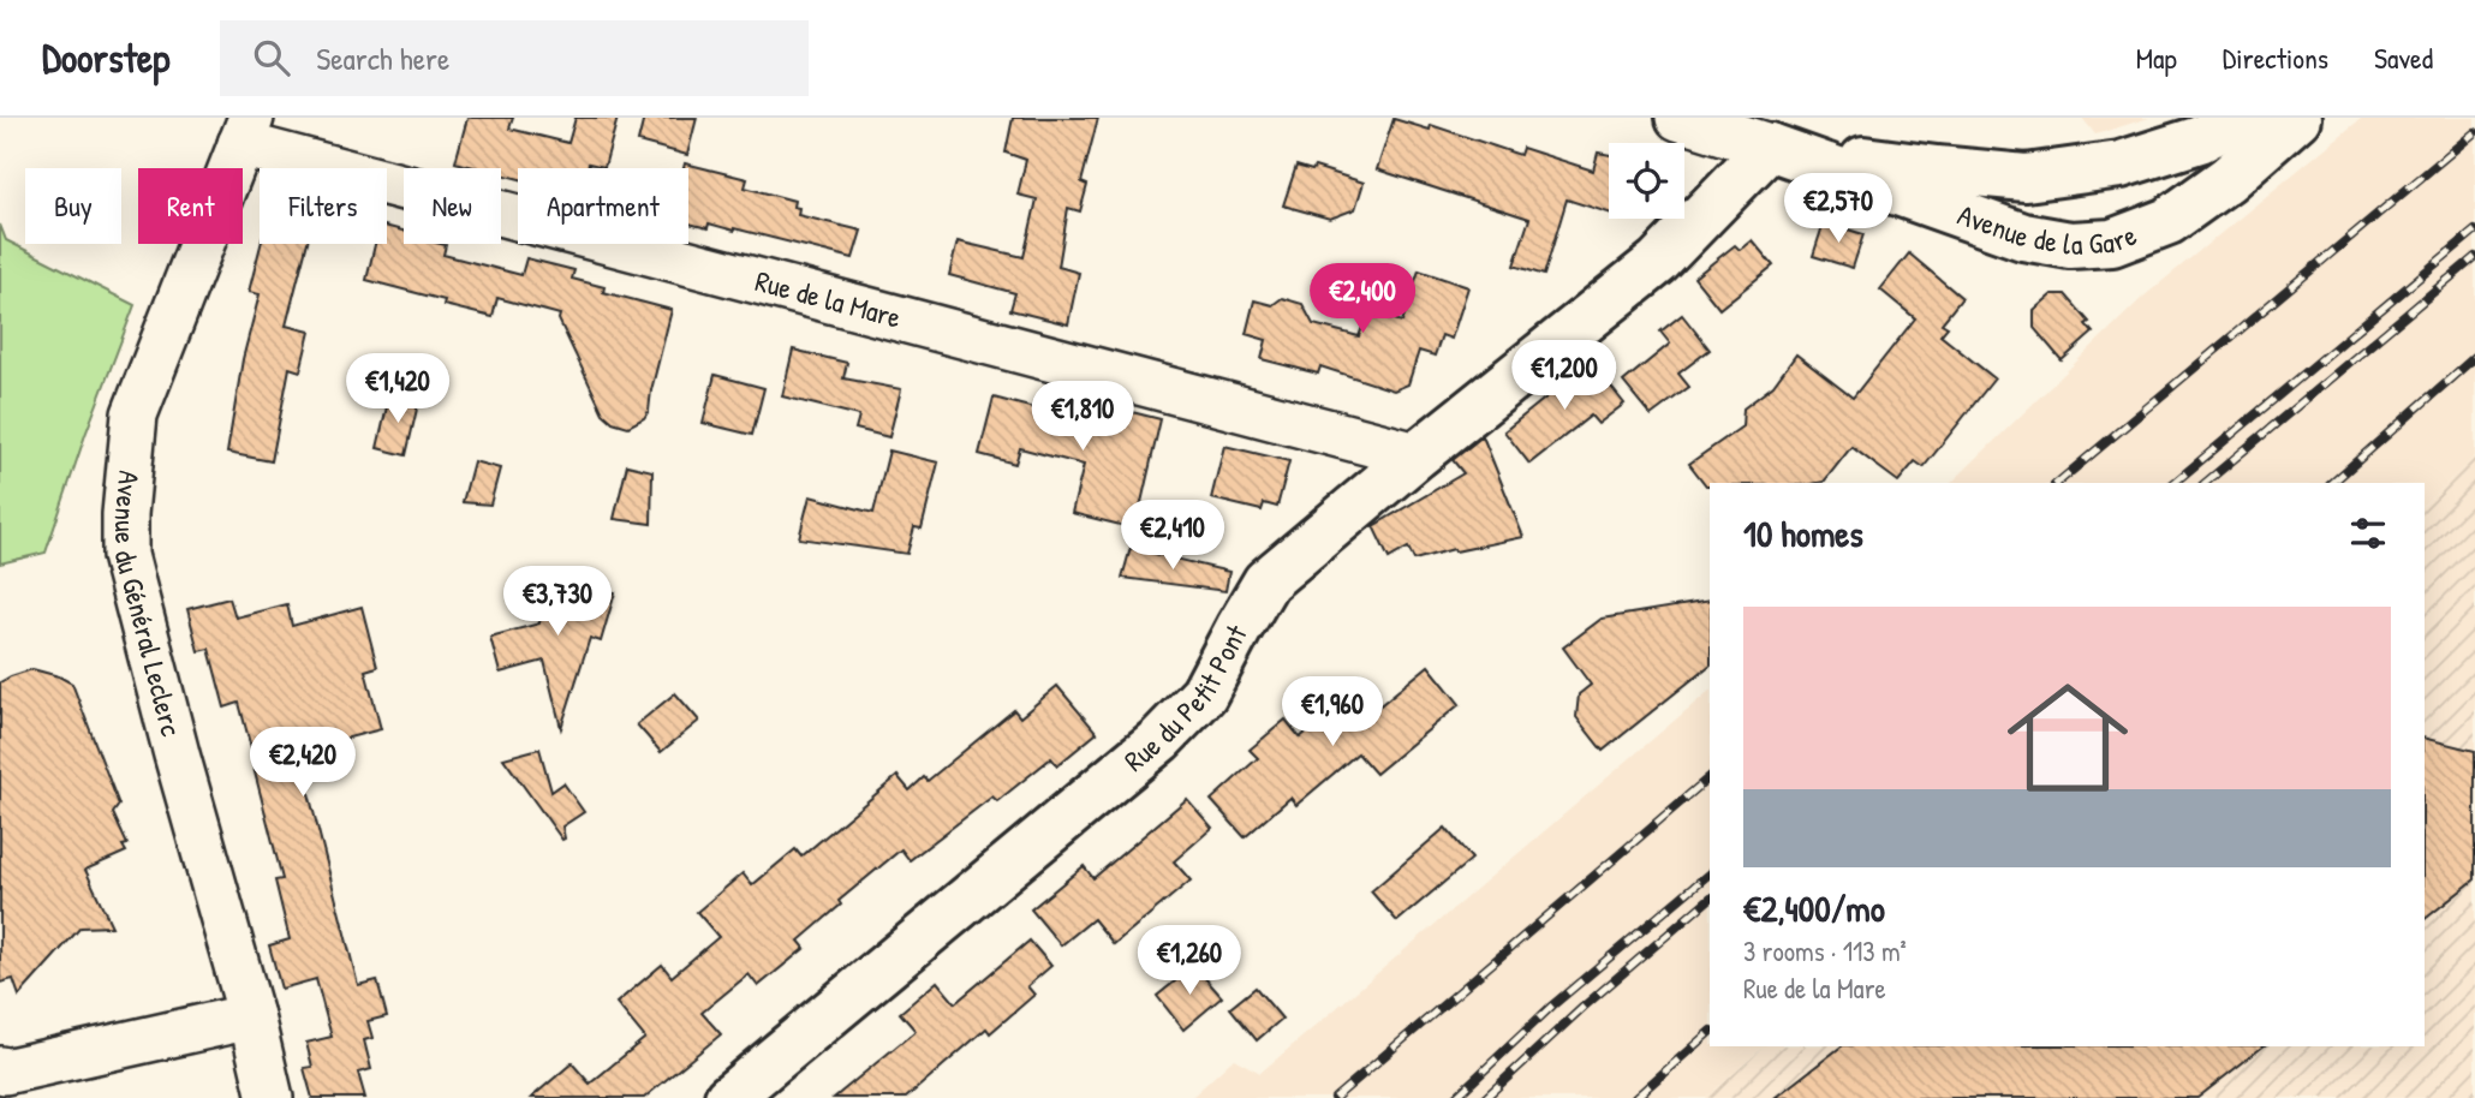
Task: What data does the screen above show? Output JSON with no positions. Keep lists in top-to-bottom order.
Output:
{
  "streets": {
    "street": [
      "Avenue de la Gare",
      "Rue de la Mare",
      "Avenue du Général Leclerc",
      "Rue du Petit Pont"
    ]
  },
  "crossings": [
    ["Avenue de la Gare", "Rue du Petit Pont"],
    ["Rue de la Mare", "Avenue du Général Leclerc"],
    ["Rue de la Mare", "Rue du Petit Pont"]
  ],
  "page": {
    "header": "Doorstep",
    "search": "Search here",
    "nav": ["Map", "Directions", "Saved"],
    "chip": [
      "Buy",
      "Rent",
      "Filters",
      "New",
      "Apartment"
    ],
    "price": [
      "€2,570",
      "€2,400",
      "€1,200",
      "€1,420",
      "€1,810",
      "€2,410",
      "€3,730",
      "€1,960",
      "€2,420",
      "€1,260"
    ],
    "heading": "10 homes",
    "list": [
      {
        "name": "€2,400/mo",
        "note": "3 rooms · 113 m² · Rue de la Mare"
      }
    ]
  }
}
